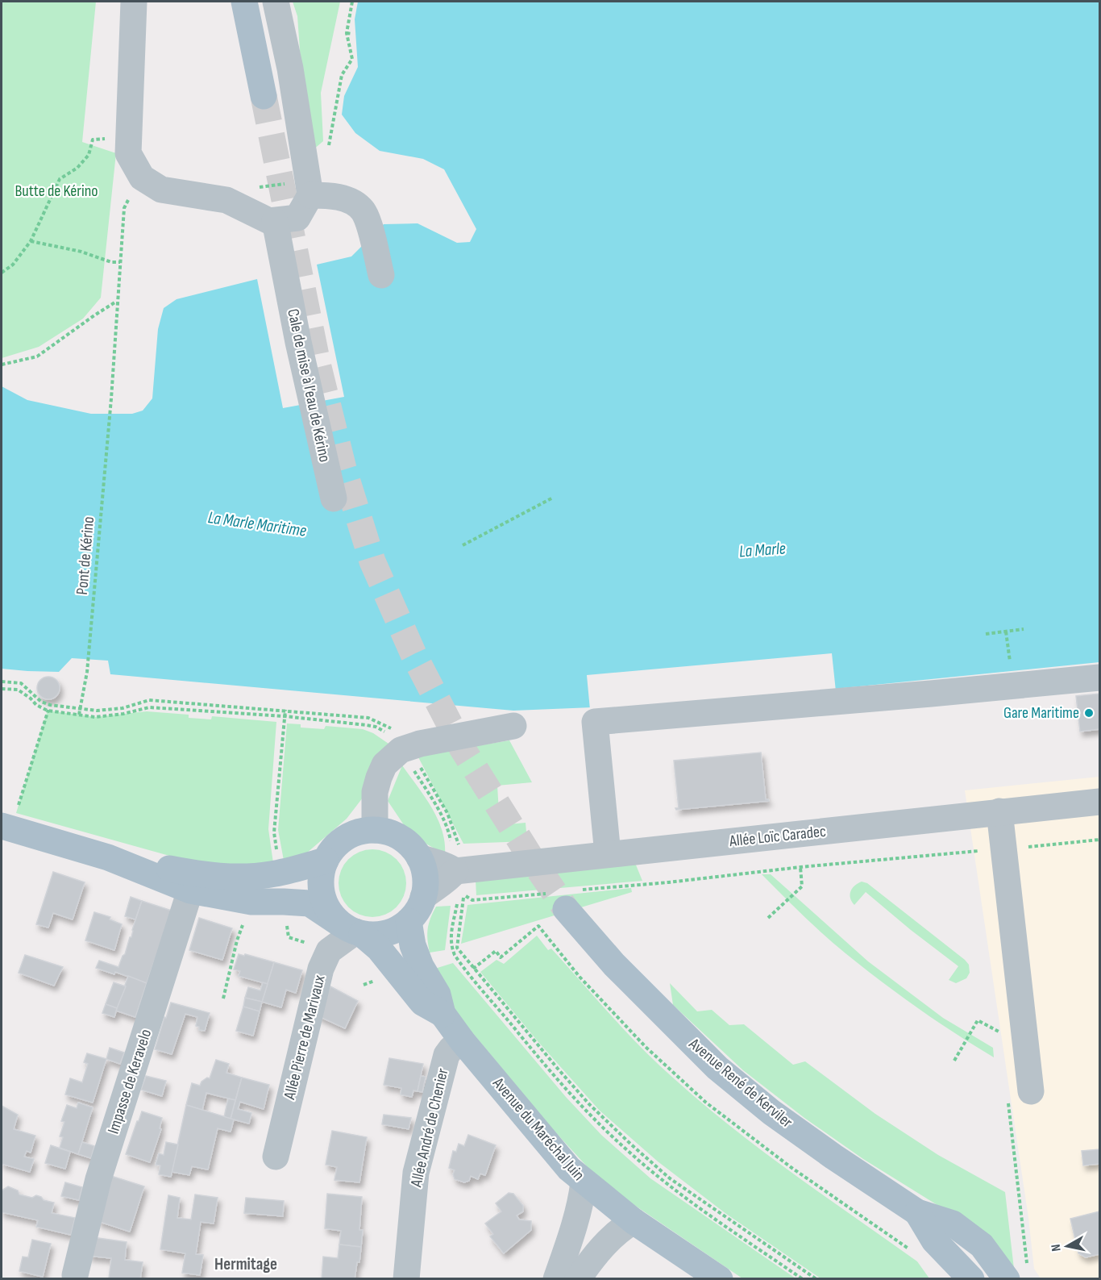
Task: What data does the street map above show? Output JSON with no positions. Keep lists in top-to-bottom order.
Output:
{
  "streets": {
    "main road": ["Avenue René de Kerviler", "Avenue du Maréchal Juin"],
    "street": [
      "Cale de mise à l’eau de Kérino",
      "Allée Loïc Caradec",
      "Allée Pierre de Marivaux",
      "Impasse de Keravelo",
      "Allée André de Chenier"
    ],
    "path": ["Pont de Kérino"]
  },
  "crossings": [
    ["Allée Loïc Caradec", "Allée Pierre de Marivaux"],
    ["Allée Loïc Caradec", "Avenue du Maréchal Juin"],
    ["Allée Pierre de Marivaux", "Avenue du Maréchal Juin"],
    ["Impasse de Keravelo", "Avenue du Maréchal Juin"],
    ["Allée André de Chenier", "Avenue du Maréchal Juin"]
  ],
  "districts": ["Hermitage"],
  "water": ["La Marle Maritime", "La Marle"],
  "parks": ["Butte de Kérino"],
  "places": ["Gare Maritime"],
  "north": "left"
}
